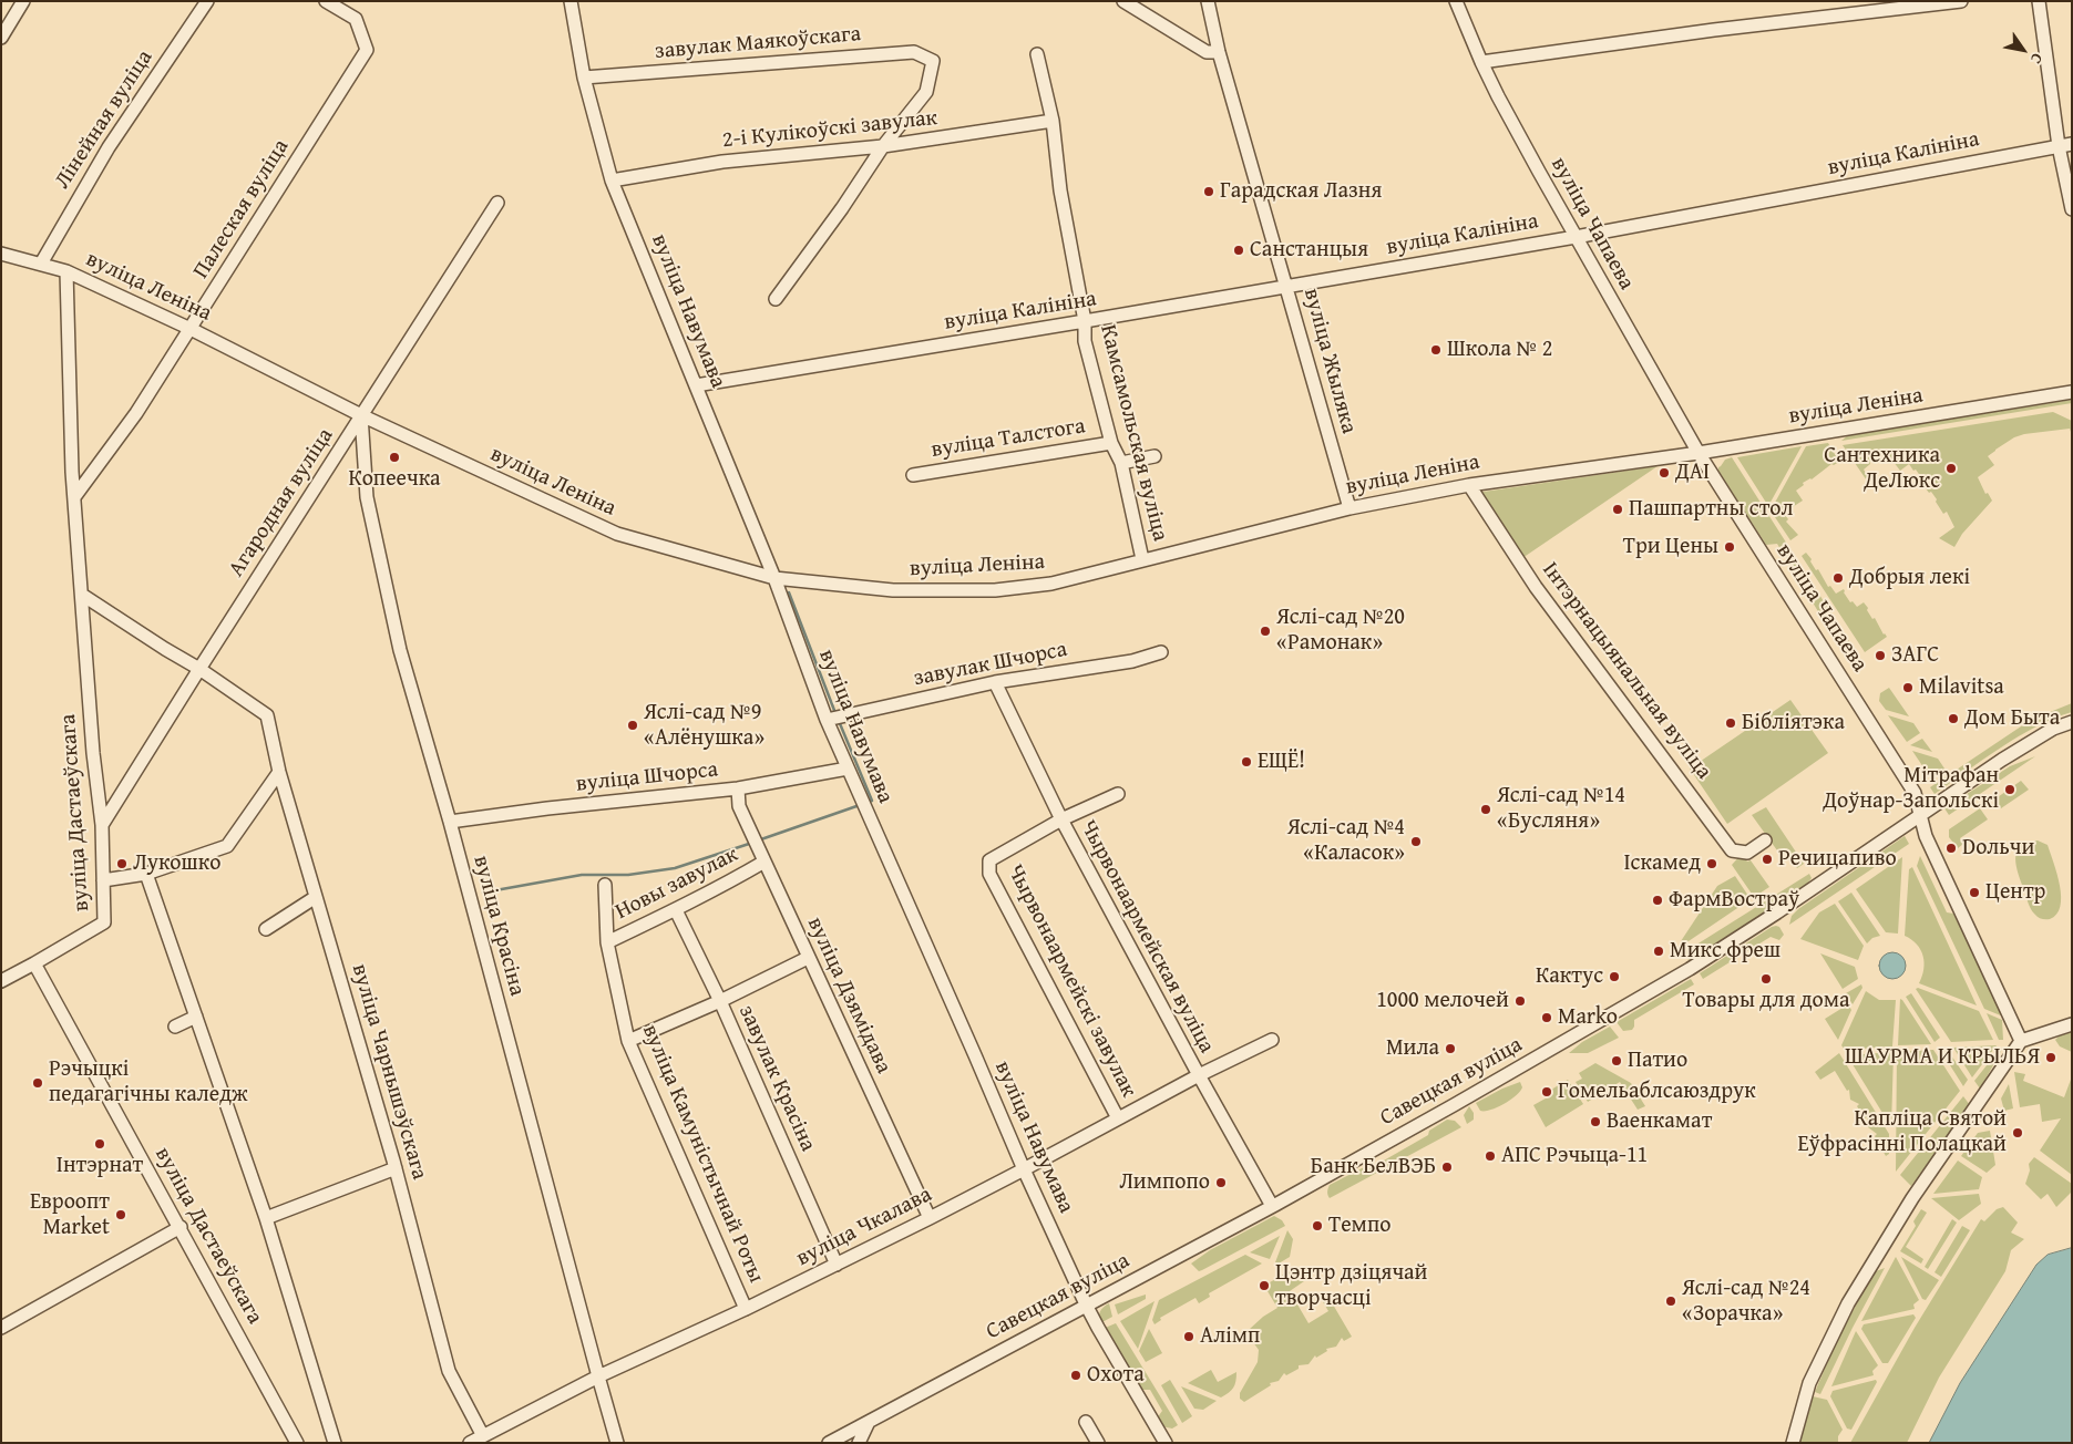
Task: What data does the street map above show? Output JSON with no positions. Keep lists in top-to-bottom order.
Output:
{
  "streets": {
    "street": [
      "завулак Маякоўскага",
      "Лінейная вуліца",
      "2-і Кулікоўскі завулак",
      "вуліца Калініна",
      "Палеская вуліца",
      "вуліца Чапаева",
      "вуліца Леніна",
      "вуліца Навумава",
      "вуліца Жыляка",
      "Камсамольская вуліца",
      "вуліца Талстога",
      "Агародная вуліца",
      "завулак Шчорса",
      "Інтэрнацыянальная вуліца",
      "вуліца Шчорса",
      "вуліца Дастаеўскага",
      "Новы завулак",
      "вуліца Красіна",
      "Чырвонаармейская вуліца",
      "Чырвонаармейскі завулак",
      "вуліца Дзямідава",
      "вуліца Чарнышэўскага",
      "завулак Красіна",
      "Савецкая вуліца",
      "вуліца Камуністычнай Роты",
      "вуліца Чкалава"
    ]
  },
  "crossings": [
    ["завулак Маякоўскага", "2-і Кулікоўскі завулак"],
    ["завулак Маякоўскага", "вуліца Навумава"],
    ["Лінейная вуліца", "вуліца Леніна"],
    ["2-і Кулікоўскі завулак", "вуліца Навумава"],
    ["2-і Кулікоўскі завулак", "Камсамольская вуліца"],
    ["вуліца Калініна", "вуліца Чапаева"],
    ["вуліца Калініна", "вуліца Навумава"],
    ["вуліца Калініна", "вуліца Жыляка"],
    ["вуліца Калініна", "Камсамольская вуліца"],
    ["Палеская вуліца", "вуліца Леніна"],
    ["Палеская вуліца", "вуліца Дастаеўскага"],
    ["вуліца Чапаева", "вуліца Леніна"],
    ["вуліца Чапаева", "Савецкая вуліца"],
    ["вуліца Леніна", "вуліца Навумава"],
    ["вуліца Леніна", "вуліца Жыляка"],
    ["вуліца Леніна", "Камсамольская вуліца"],
    ["вуліца Леніна", "Агародная вуліца"],
    ["вуліца Леніна", "Інтэрнацыянальная вуліца"],
    ["вуліца Леніна", "вуліца Дастаеўскага"],
    ["вуліца Леніна", "вуліца Красіна"],
    ["вуліца Навумава", "завулак Шчорса"],
    ["вуліца Навумава", "вуліца Шчорса"],
    ["вуліца Навумава", "Савецкая вуліца"],
    ["вуліца Навумава", "вуліца Чкалава"],
    ["Камсамольская вуліца", "вуліца Талстога"],
    ["Агародная вуліца", "вуліца Дастаеўскага"],
    ["Агародная вуліца", "вуліца Красіна"],
    ["Агародная вуліца", "вуліца Чарнышэўскага"],
    ["завулак Шчорса", "Чырвонаармейская вуліца"],
    ["вуліца Шчорса", "вуліца Красіна"],
    ["вуліца Шчорса", "вуліца Дзямідава"],
    ["Новы завулак", "вуліца Дзямідава"],
    ["Новы завулак", "завулак Красіна"],
    ["Новы завулак", "вуліца Камуністычнай Роты"],
    ["вуліца Красіна", "вуліца Чкалава"],
    ["Чырвонаармейская вуліца", "Чырвонаармейскі завулак"],
    ["Чырвонаармейская вуліца", "Савецкая вуліца"],
    ["Чырвонаармейская вуліца", "вуліца Чкалава"],
    ["Чырвонаармейскі завулак", "вуліца Чкалава"],
    ["вуліца Дзямідава", "вуліца Чкалава"],
    ["вуліца Чарнышэўскага", "вуліца Чкалава"],
    ["завулак Красіна", "вуліца Чкалава"],
    ["вуліца Камуністычнай Роты", "вуліца Чкалава"]
  ],
  "places": [
    "Гарадская Лазня",
    "Санстанцыя",
    "Школа № 2",
    "Копеечка",
    "Сантехника ДеЛюкс",
    "ДАІ",
    "Пашпартны стол",
    "Три Цены",
    "Добрыя лекі",
    "Яслі-сад №20 «Рамонак»",
    "ЗАГС",
    "Milavitsa",
    "Дом Быта",
    "Бібліятэка",
    "Яслі-сад №9 «Алёнушка»",
    "ЕЩЁ!",
    "Мітрафан Доўнар-Запольскі",
    "Яслі-сад №14 «Бусляня»",
    "Яслі-сад №4 «Каласок»",
    "Doльчи",
    "Речицапиво",
    "Лукошко",
    "Іскамед",
    "Центр",
    "ФармВостраў",
    "Микс фреш",
    "Кактус",
    "Товары для дома",
    "1000 мелочей",
    "Marko",
    "Мила",
    "ШАУРМА И КРЫЛЬЯ",
    "Патио",
    "Рэчыцкі педагагічны каледж",
    "Гомельаблсаюздрук",
    "Ваенкамат",
    "Капліца Святой Еўфрасінні Полацкай",
    "Інтэрнат",
    "АПС Рэчыца-11",
    "Банк БелВЭБ",
    "Лимпопо",
    "Евроопт Market",
    "Темпо",
    "Цэнтр дзіцячай творчасці",
    "Яслі-сад №24 «Зорачка»",
    "Алімп",
    "Охота"
  ],
  "north": "bottom right"
}
